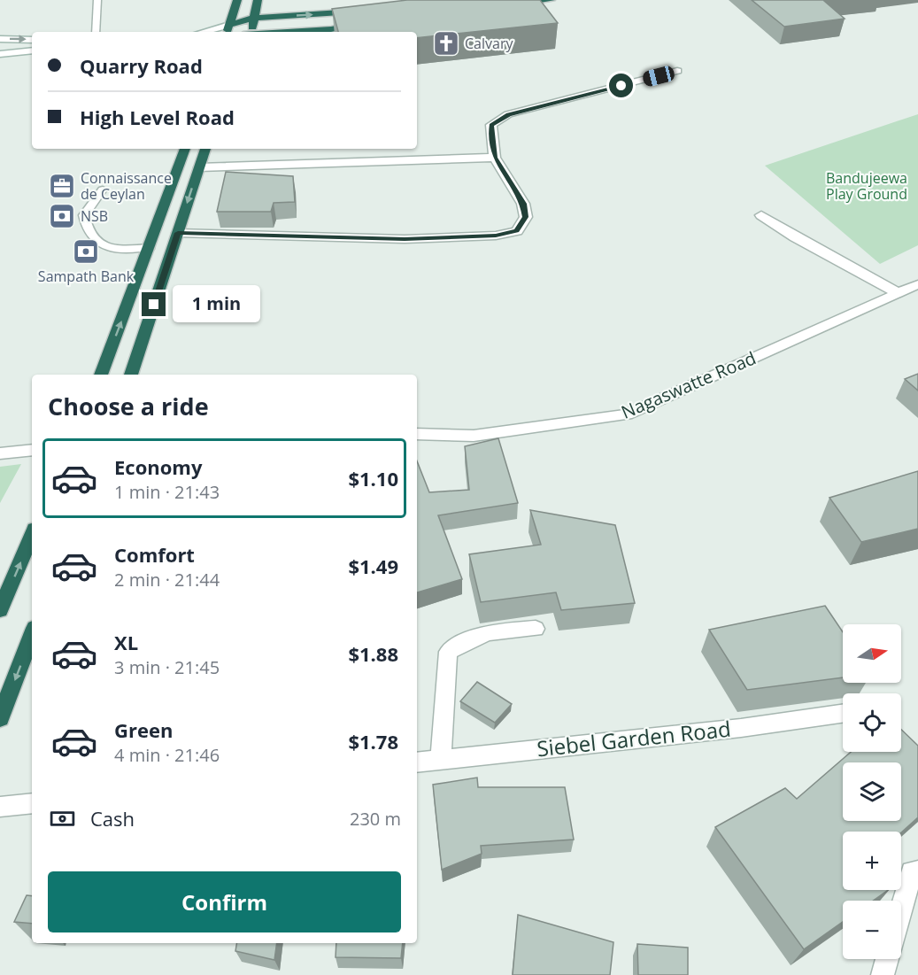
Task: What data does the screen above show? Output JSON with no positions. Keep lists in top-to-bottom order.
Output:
{
  "streets": {
    "street": ["Nagaswatte Road", "Siebel Garden Road"]
  },
  "parks": ["Bandujeewa Play Ground"],
  "places": {
    "church": ["Calvary"],
    "office": ["Connaissance de Ceylan"],
    "bank": ["NSB", "Sampath Bank"]
  },
  "north": "right",
  "page": {
    "banner": ["Quarry Road", "High Level Road"],
    "bubble": "1 min",
    "heading": "Choose a ride",
    "list": [
      {
        "name": "Economy",
        "note": "1 min · 21:43",
        "value": "$1.10"
      },
      {
        "name": "Comfort",
        "note": "2 min · 21:44",
        "value": "$1.49"
      },
      {
        "name": "XL",
        "note": "3 min · 21:45",
        "value": "$1.88"
      },
      {
        "name": "Green",
        "note": "4 min · 21:46",
        "value": "$1.78"
      }
    ],
    "map_buttons": ["+", "−"],
    "pay": ["Cash", "230 m"],
    "buttons": "Confirm"
  }
}
